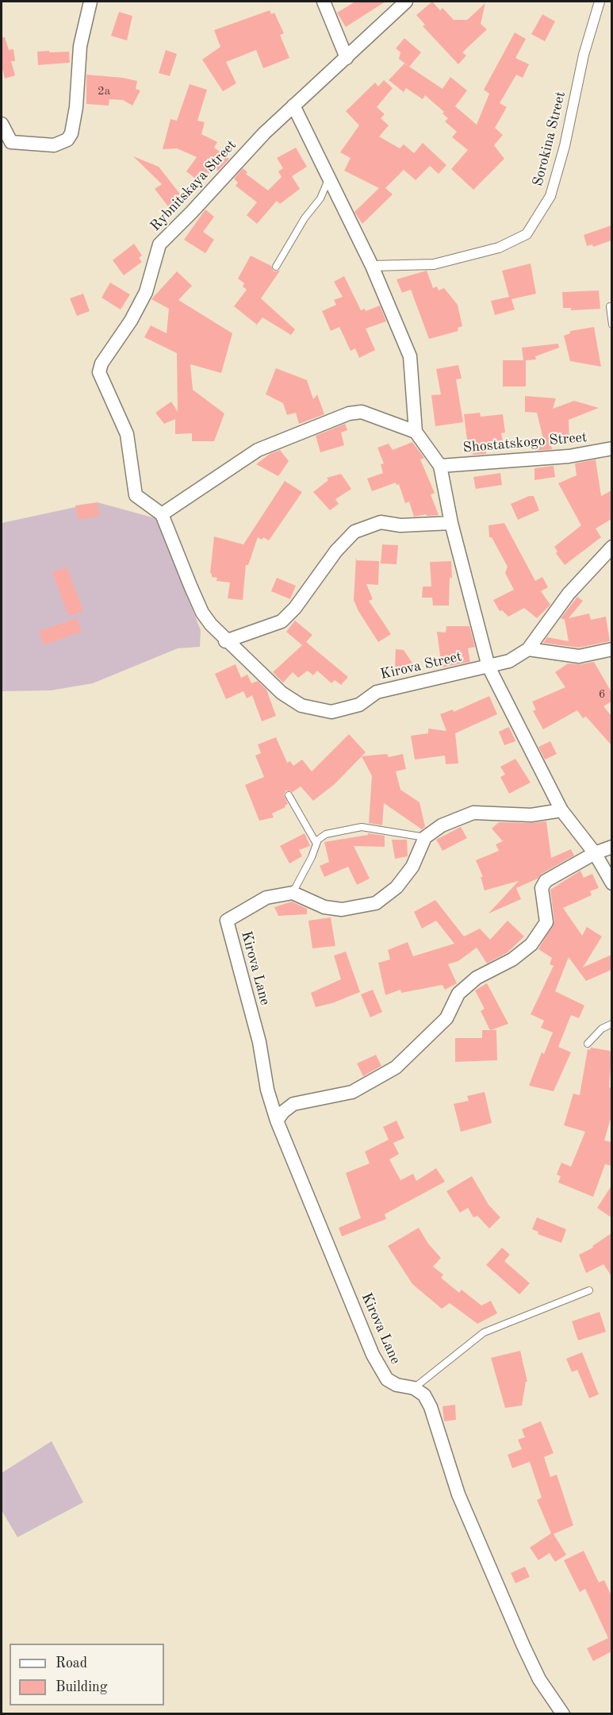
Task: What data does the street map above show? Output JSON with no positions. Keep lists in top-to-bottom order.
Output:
{
  "streets": {
    "street": [
      "Sorokina Street",
      "Rybnitskaya Street",
      "Shostatskogo Street",
      "Kirova Street",
      "Kirova Lane"
    ]
  },
  "crossings": [
    ["Rybnitskaya Street", "Kirova Street"]
  ],
  "house_numbers": ["2а", "6"],
  "legend": ["Road", "Building"]
}
